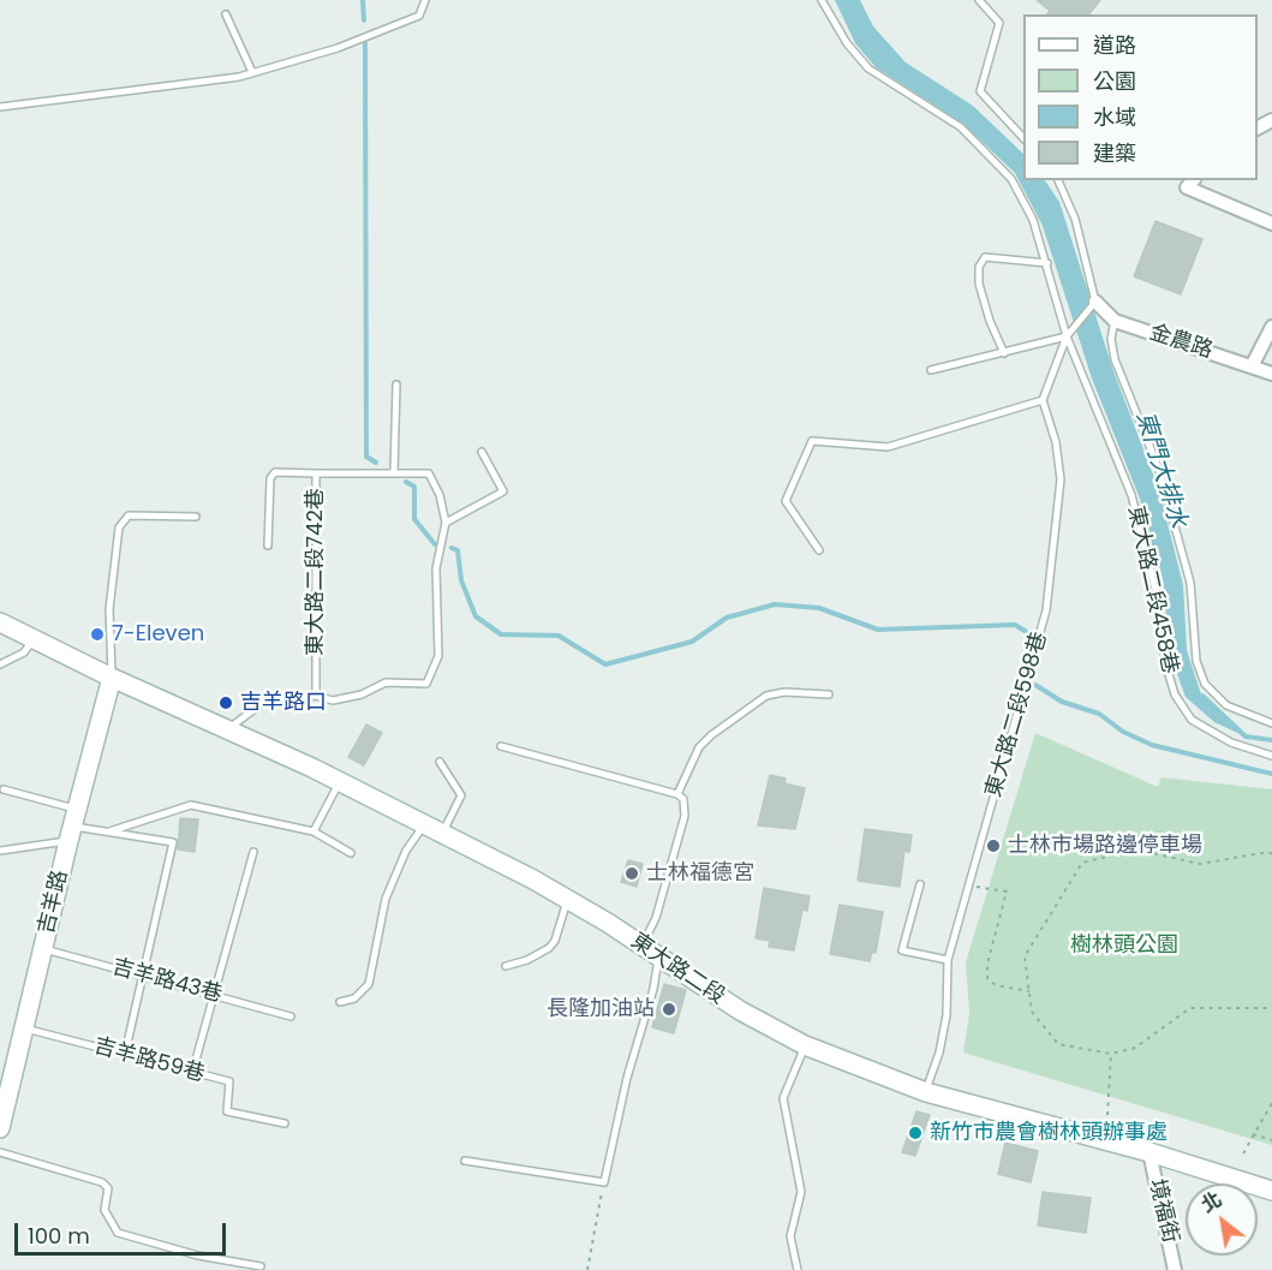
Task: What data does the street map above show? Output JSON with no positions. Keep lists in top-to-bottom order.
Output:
{
  "streets": {
    "main road": ["吉羊路", "東大路二段"],
    "street": ["金農路", "境福街"],
    "lane": [
      "東大路二段742巷",
      "東大路二段458巷",
      "東大路二段598巷",
      "吉羊路43巷",
      "吉羊路59巷"
    ]
  },
  "crossings": [
    ["東大路二段598巷", "東大路二段"],
    ["吉羊路", "東大路二段"],
    ["吉羊路", "吉羊路43巷"],
    ["吉羊路", "吉羊路59巷"],
    ["東大路二段", "境福街"]
  ],
  "water": ["東門大排水"],
  "parks": ["樹林頭公園"],
  "places": [
    "7-Eleven",
    "吉羊路口",
    "士林市場路邊停車場",
    "士林福德宮",
    "長隆加油站",
    "新竹市農會樹林頭辦事處"
  ],
  "legend": [
    "道路",
    "公園",
    "水域",
    "建築"
  ],
  "scale_bar": "100 m",
  "north": "top left"
}
